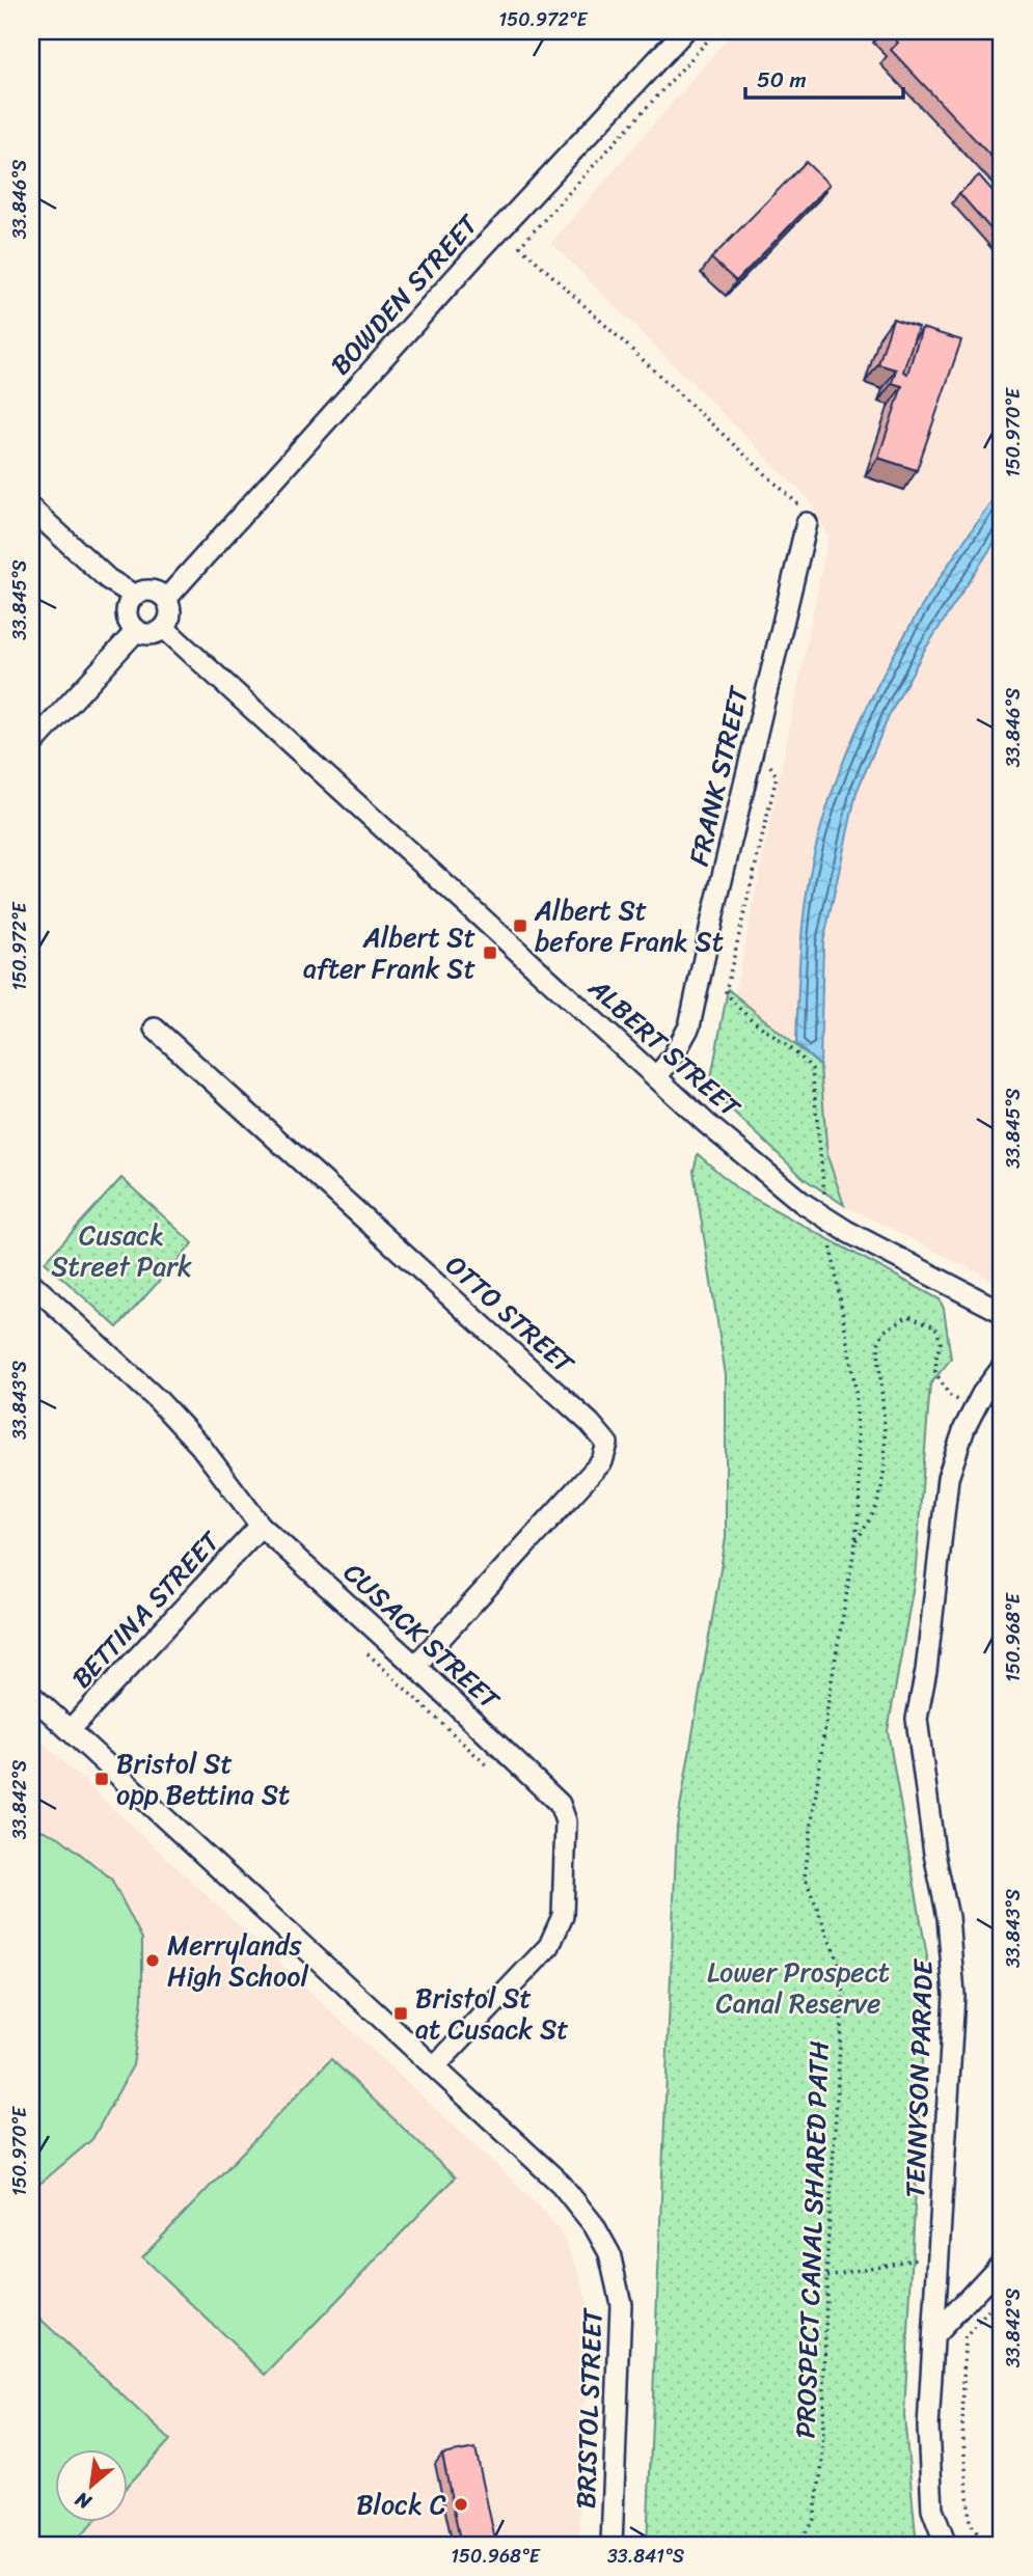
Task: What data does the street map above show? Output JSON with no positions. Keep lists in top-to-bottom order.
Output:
{
  "streets": {
    "street": [
      "BOWDEN STREET",
      "FRANK STREET",
      "ALBERT STREET",
      "OTTO STREET",
      "BETTINA STREET",
      "CUSACK STREET",
      "TENNYSON PARADE",
      "BRISTOL STREET"
    ],
    "path": ["PROSPECT CANAL SHARED PATH"]
  },
  "crossings": [
    ["BOWDEN STREET", "ALBERT STREET"],
    ["FRANK STREET", "ALBERT STREET"],
    ["OTTO STREET", "CUSACK STREET"],
    ["BETTINA STREET", "CUSACK STREET"],
    ["BETTINA STREET", "BRISTOL STREET"],
    ["CUSACK STREET", "BRISTOL STREET"]
  ],
  "parks": ["Cusack Street Park", "Lower Prospect Canal Reserve"],
  "places": {
    "transit": [
      "Albert St before Frank St",
      "Albert St after Frank St",
      "Bristol St opp Bettina St",
      "Bristol St at Cusack St"
    ],
    "other": ["Merrylands High School", "Block C"]
  },
  "scale_bar": "50 m",
  "north": "bottom left",
  "coordinates": [
    "150.972°E",
    "33.846°S",
    "150.970°E",
    "33.845°S",
    "33.843°S",
    "150.968°E",
    "33.842°S",
    "33.841°S"
  ]
}
